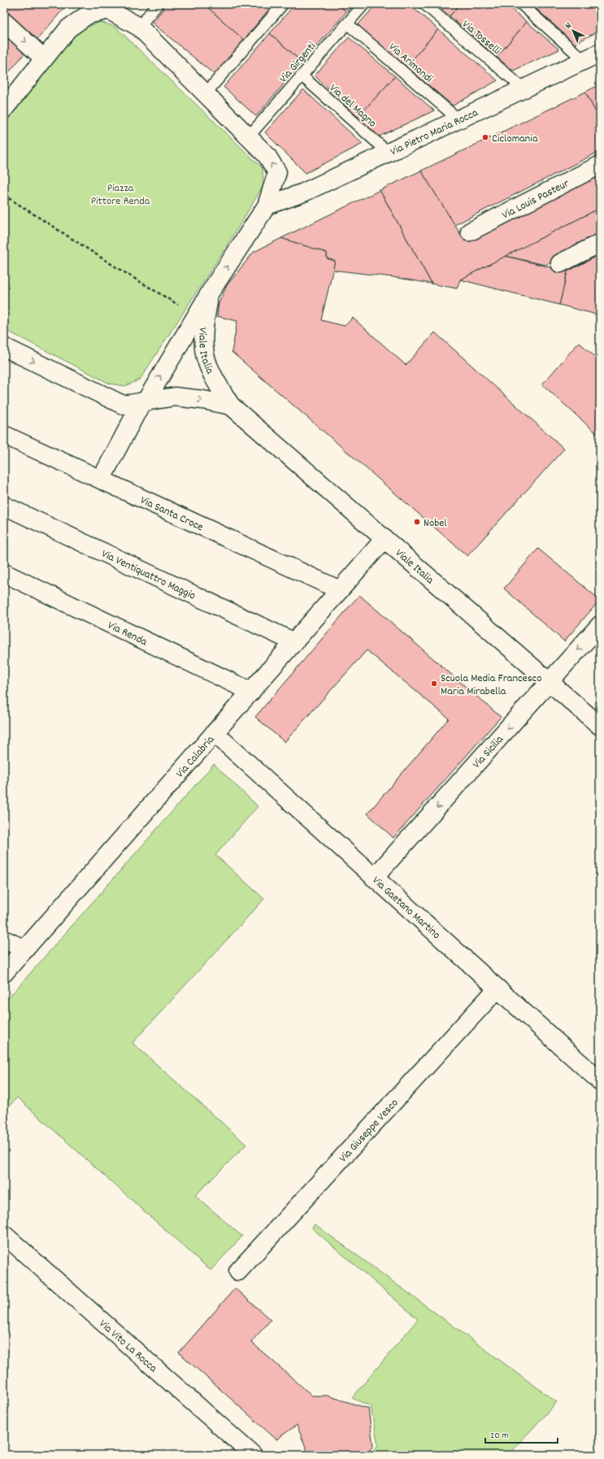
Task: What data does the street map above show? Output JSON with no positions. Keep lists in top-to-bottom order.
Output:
{
  "streets": {
    "street": [
      "Via Pietro Maria Rocca",
      "Via Louis Pasteur",
      "Viale Italia",
      "Via Santa Croce",
      "Via Ventiquattro Maggio",
      "Via Renda",
      "Via Sicilia",
      "Via Calabria",
      "Via Gaetano Martino",
      "Via Giuseppe Vesco",
      "Via Vito La Rocca"
    ],
    "lane": [
      "Via Tosselli",
      "Via Girgenti",
      "Via Arimondi",
      "Via del Magno"
    ]
  },
  "crossings": [
    ["Via Tosselli", "Via Pietro Maria Rocca"],
    ["Via Girgenti", "Via Arimondi"],
    ["Via Girgenti", "Via del Magno"],
    ["Via Arimondi", "Via Pietro Maria Rocca"],
    ["Via del Magno", "Via Pietro Maria Rocca"],
    ["Viale Italia", "Via Sicilia"],
    ["Viale Italia", "Via Calabria"],
    ["Via Santa Croce", "Via Calabria"],
    ["Via Ventiquattro Maggio", "Via Calabria"],
    ["Via Renda", "Via Calabria"],
    ["Via Sicilia", "Via Gaetano Martino"],
    ["Via Calabria", "Via Gaetano Martino"],
    ["Via Gaetano Martino", "Via Giuseppe Vesco"]
  ],
  "one_way": ["Via Sicilia"],
  "parks": ["Piazza Pittore Renda"],
  "places": ["Ciclomania", "Nobel", "Scuola Media Francesco Maria Mirabella"],
  "scale_bar": "20 m",
  "north": "top left"
}
